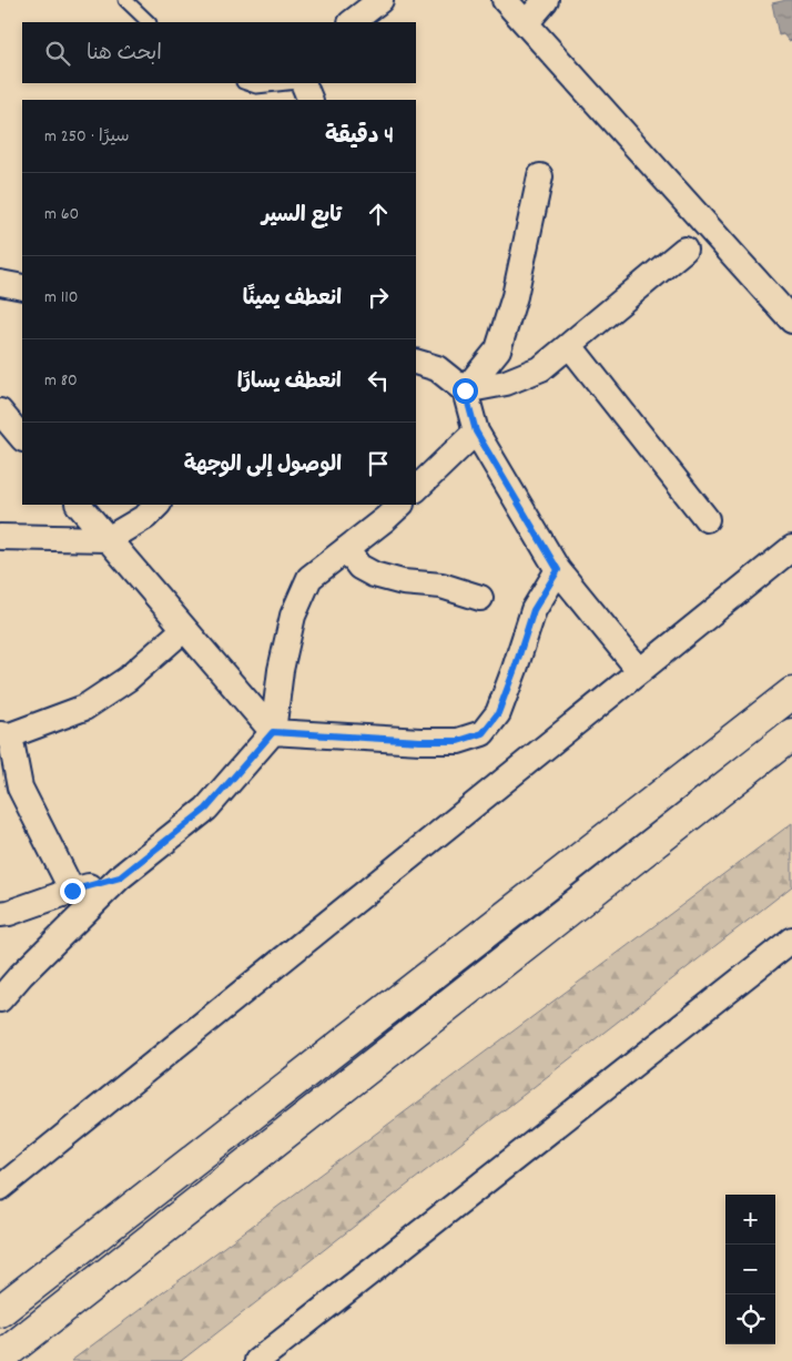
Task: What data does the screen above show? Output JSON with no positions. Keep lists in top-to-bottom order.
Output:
{
  "page": {
    "search": "ابحث هنا",
    "heading": ["4 دقيقة", "سيرًا · 250 m"],
    "list": [
      ["تابع السير", "60 m"],
      ["انعطف يمينًا", "110 m"],
      ["انعطف يسارًا", "80 m"],
      "الوصول إلى الوجهة"
    ],
    "map_buttons": ["+", "−"]
  }
}
